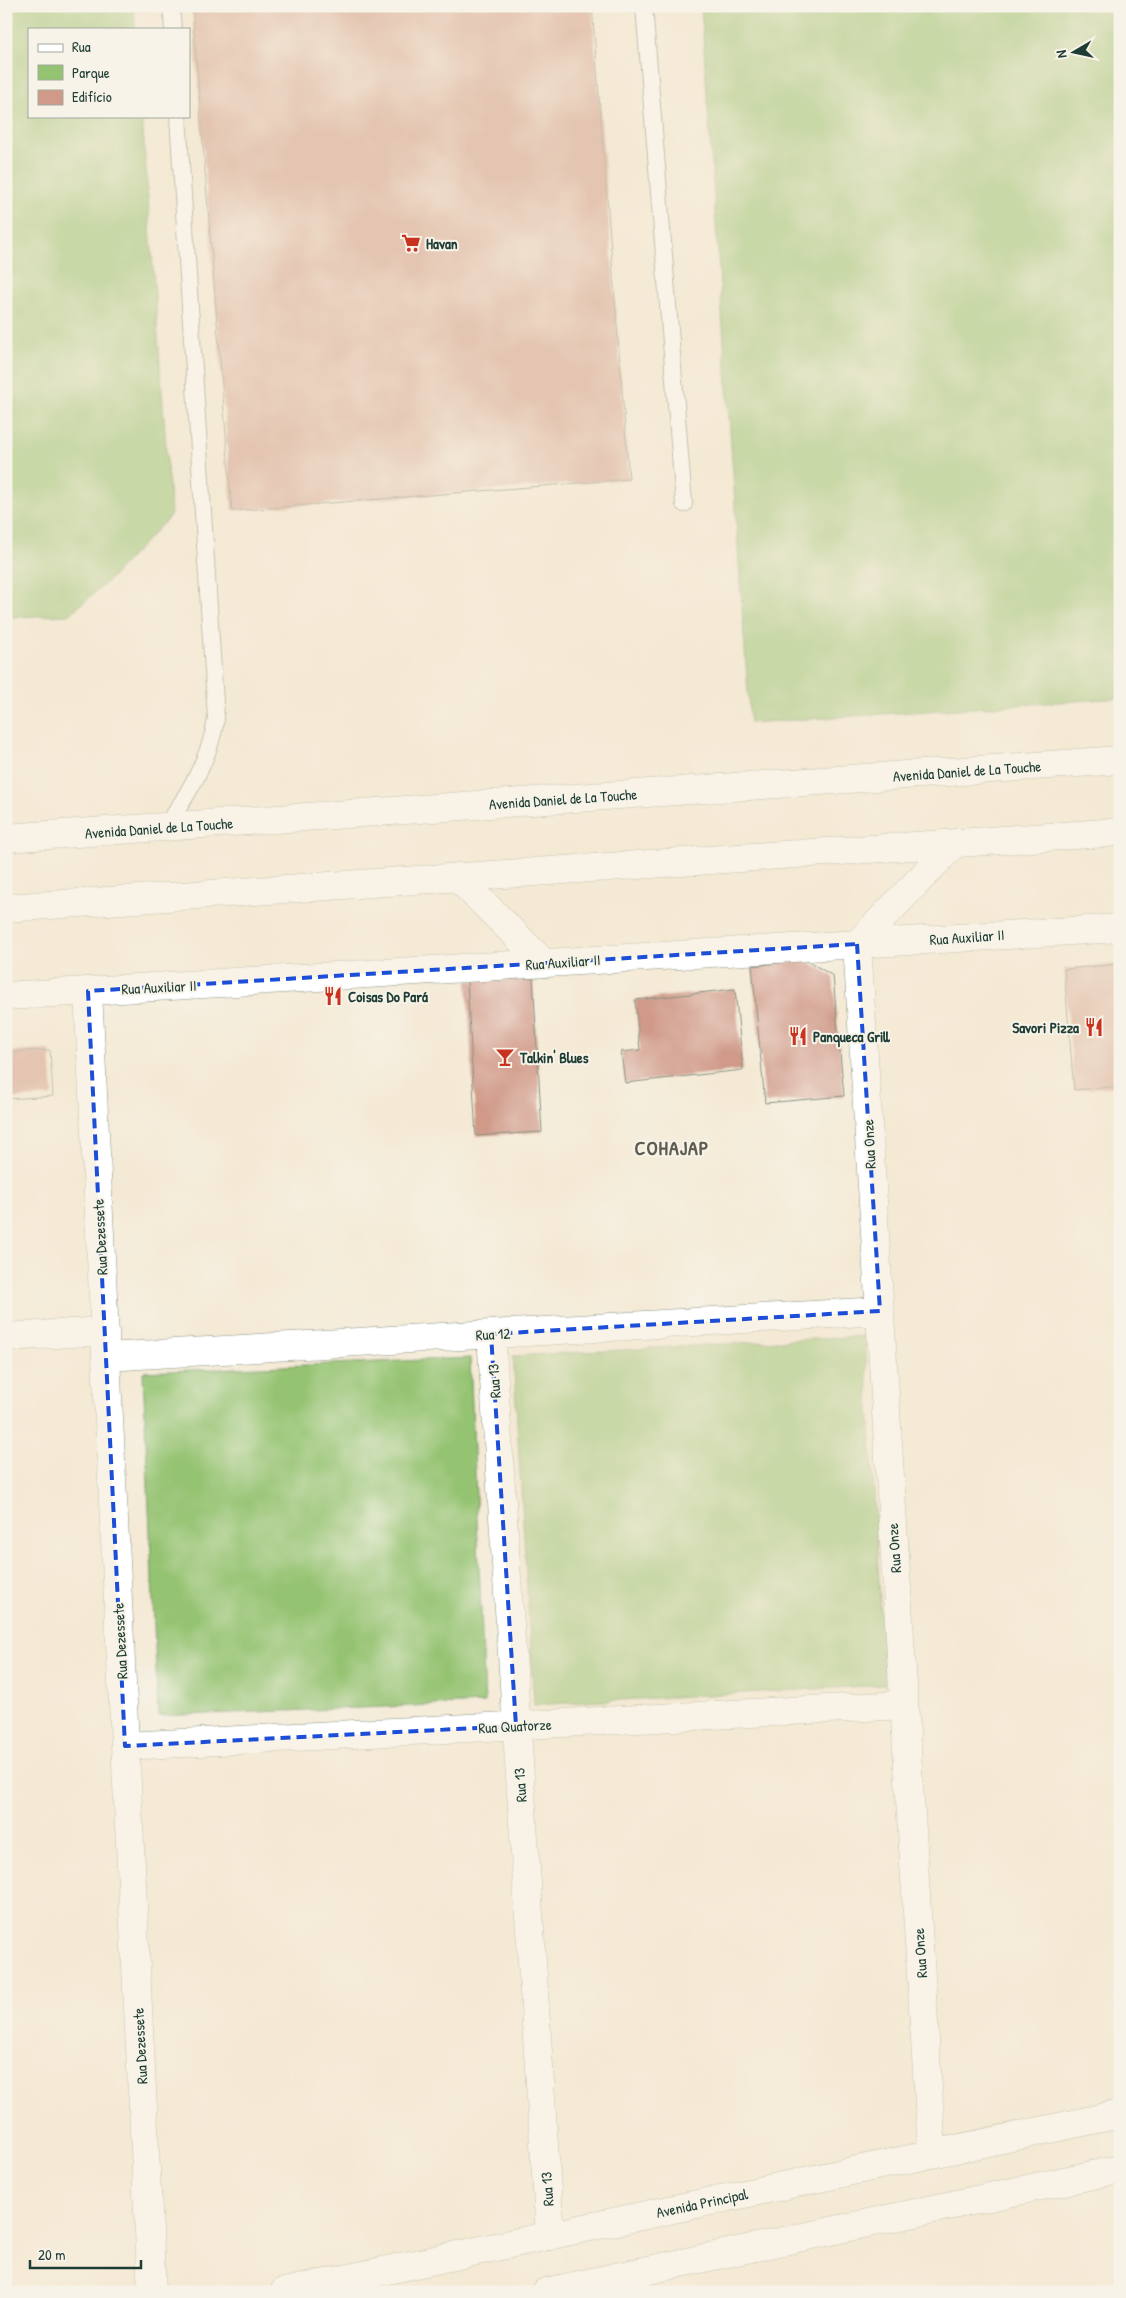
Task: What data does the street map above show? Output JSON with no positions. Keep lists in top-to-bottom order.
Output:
{
  "streets": {
    "street": [
      "Avenida Daniel de La Touche",
      "Rua Auxiliar II",
      "Rua Onze",
      "Rua Dezessete",
      "Rua 12",
      "Rua 13",
      "Rua Quatorze",
      "Avenida Principal"
    ]
  },
  "crossings": [
    ["Rua Auxiliar II", "Rua Onze"],
    ["Rua Auxiliar II", "Rua Dezessete"],
    ["Rua Onze", "Rua 12"],
    ["Rua Onze", "Rua Quatorze"],
    ["Rua Onze", "Avenida Principal"],
    ["Rua Dezessete", "Rua 12"],
    ["Rua Dezessete", "Rua Quatorze"],
    ["Rua 12", "Rua 13"],
    ["Rua 13", "Rua Quatorze"],
    ["Rua 13", "Avenida Principal"]
  ],
  "districts": ["COHAJAP"],
  "places": {
    "supermarket": ["Havan"],
    "restaurant": ["Coisas Do Pará", "Savori Pizza", "Panqueca Grill"],
    "bar": ["Talkin' Blues"]
  },
  "legend": ["Rua", "Parque", "Edifício"],
  "scale_bar": "20 m",
  "north": "left"
}
